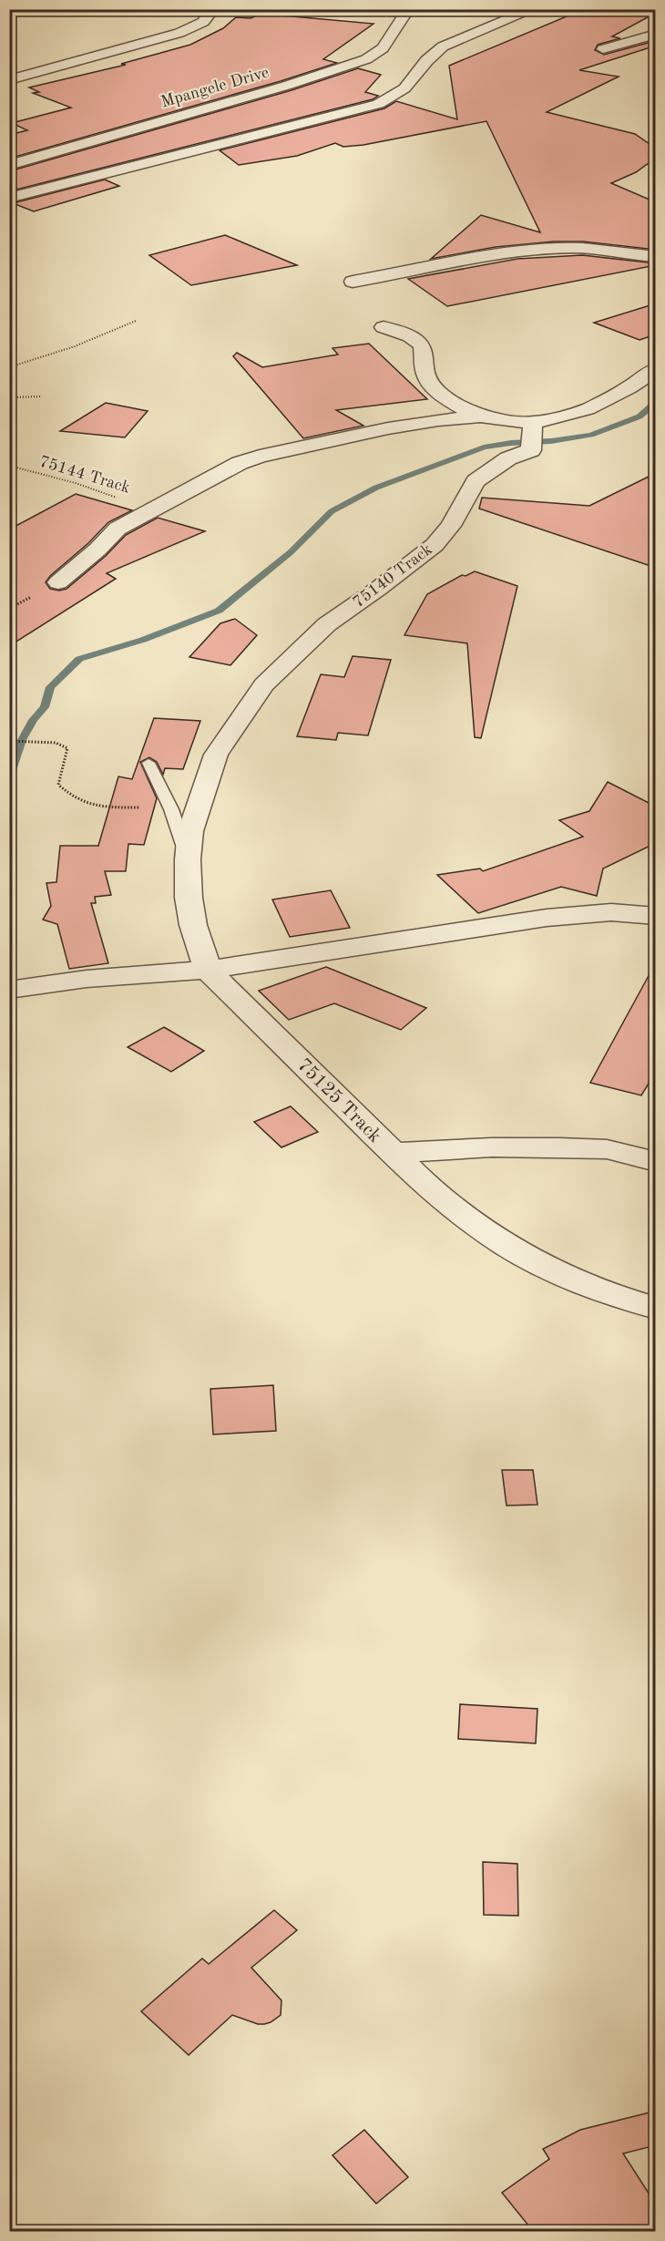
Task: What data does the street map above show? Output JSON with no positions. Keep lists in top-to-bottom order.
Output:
{
  "streets": {
    "street": ["Mpangele Drive", "75140 Track", "75125 Track"],
    "path": ["75144 Track"]
  },
  "crossings": [
    ["75140 Track", "75125 Track"]
  ]
}
